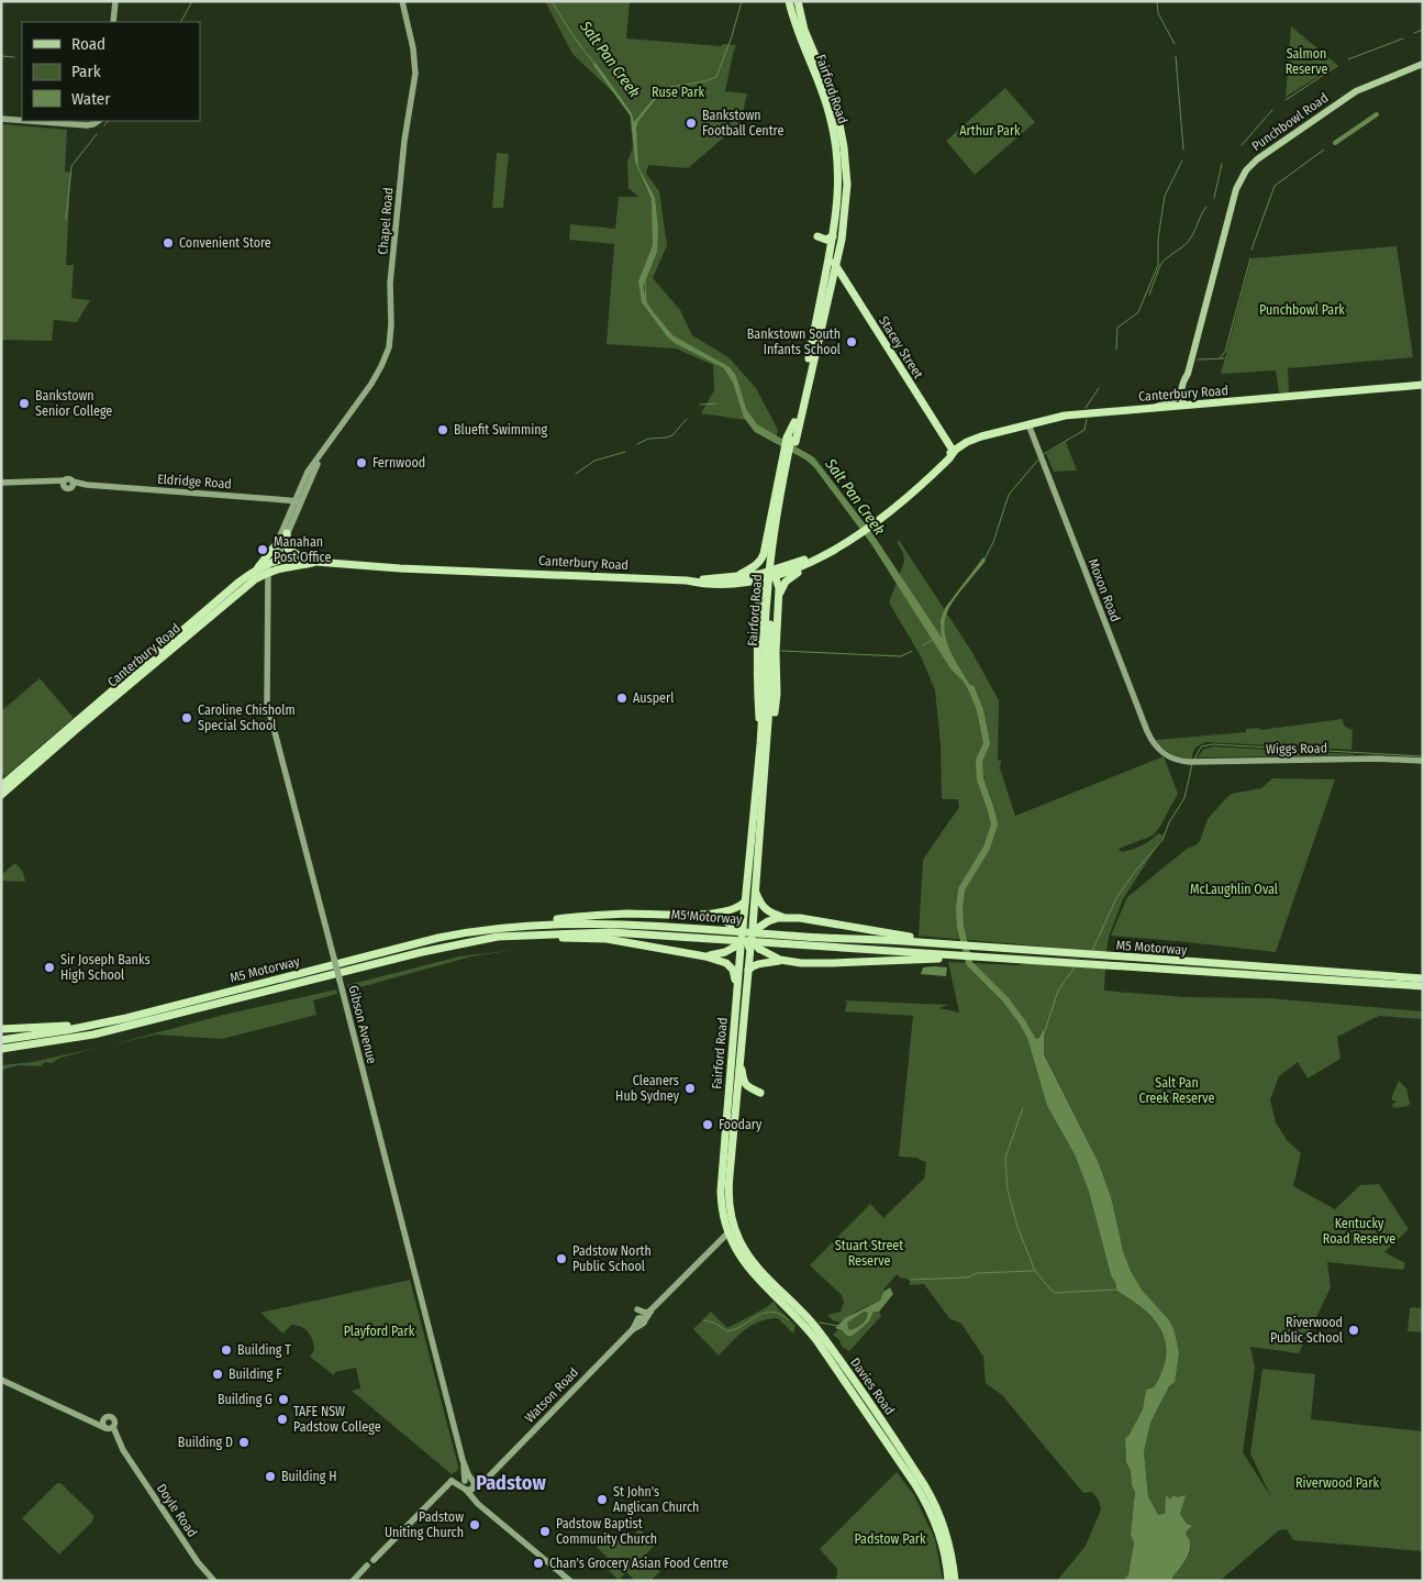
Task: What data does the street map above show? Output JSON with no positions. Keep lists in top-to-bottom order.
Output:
{
  "streets": {
    "highway": [
      "Fairford Road",
      "Stacey Street",
      "Canterbury Road",
      "M5 Motorway",
      "Davies Road",
      "Watson Road"
    ],
    "main road": [
      "Punchbowl Road",
      "Chapel Road",
      "Eldridge Road",
      "Moxon Road",
      "Wiggs Road",
      "Gibson Avenue",
      "Doyle Road"
    ]
  },
  "crossings": [
    ["Fairford Road", "Stacey Street"],
    ["Fairford Road", "Davies Road"],
    ["Fairford Road", "Watson Road"],
    ["Punchbowl Road", "Canterbury Road"],
    ["Chapel Road", "Canterbury Road"],
    ["Chapel Road", "Eldridge Road"],
    ["Chapel Road", "Gibson Avenue"],
    ["Stacey Street", "Canterbury Road"],
    ["Canterbury Road", "Moxon Road"],
    ["Canterbury Road", "Gibson Avenue"],
    ["Moxon Road", "Wiggs Road"],
    ["Gibson Avenue", "Watson Road"],
    ["Davies Road", "Watson Road"]
  ],
  "districts": ["Padstow"],
  "water": ["Salt Pan Creek"],
  "parks": [
    "Salmon Reserve",
    "Ruse Park",
    "Arthur Park",
    "Punchbowl Park",
    "McLaughlin Oval",
    "Salt Pan Creek Reserve",
    "Kentucky Road Reserve",
    "Stuart Street Reserve",
    "Playford Park",
    "Riverwood Park",
    "Padstow Park"
  ],
  "places": [
    "Bankstown Football Centre",
    "Convenient Store",
    "Bankstown South Infants School",
    "Bankstown Senior College",
    "Bluefit Swimming",
    "Fernwood",
    "Manahan Post Office",
    "Ausperl",
    "Caroline Chisholm Special School",
    "Sir Joseph Banks High School",
    "Cleaners Hub Sydney",
    "Foodary",
    "Padstow North Public School",
    "Riverwood Public School",
    "Building T",
    "Building F",
    "Building G",
    "TAFE NSW Padstow College",
    "Building D",
    "Building H",
    "St John's Anglican Church",
    "Padstow Uniting Church",
    "Padstow Baptist Community Church",
    "Chan's Grocery Asian Food Centre"
  ],
  "legend": ["Road", "Park", "Water"]
}
